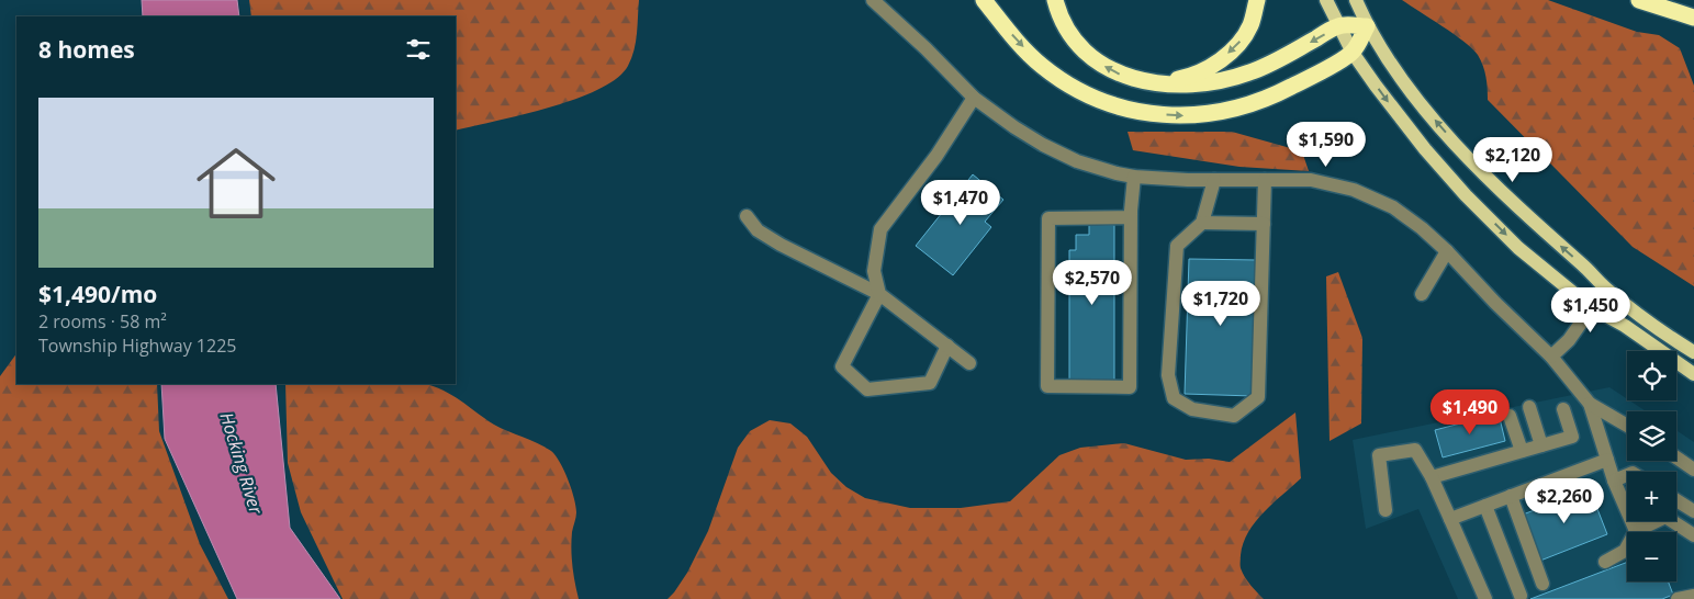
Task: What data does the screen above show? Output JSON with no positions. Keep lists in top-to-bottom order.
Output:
{
  "water": ["Hocking River"],
  "page": {
    "heading": "8 homes",
    "list": [
      {
        "name": "$1,490/mo",
        "note": "2 rooms · 58 m² · Township Highway 1225"
      }
    ],
    "price": [
      "$1,590",
      "$2,120",
      "$1,470",
      "$2,570",
      "$1,720",
      "$1,450",
      "$1,490",
      "$2,260"
    ],
    "map_buttons": ["+", "−"]
  }
}
